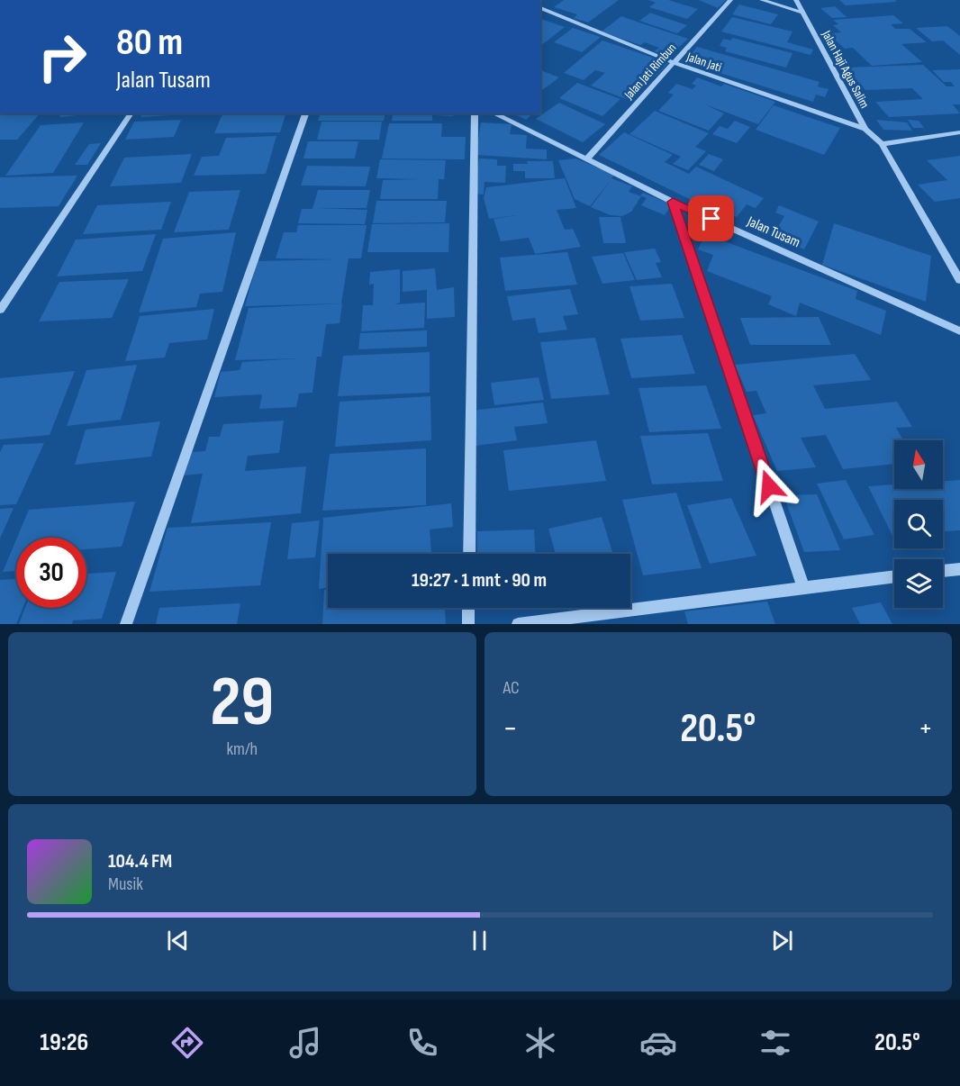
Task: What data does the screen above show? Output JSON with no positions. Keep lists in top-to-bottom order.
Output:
{
  "streets": {
    "street": [
      "Jalan Jati",
      "Jalan Haji Agus Salim",
      "Jalan Jati Rimbun",
      "Jalan Tusam"
    ]
  },
  "crossings": [
    ["Jalan Jati", "Jalan Haji Agus Salim"],
    ["Jalan Jati", "Jalan Jati Rimbun"],
    ["Jalan Jati Rimbun", "Jalan Tusam"]
  ],
  "north": "top",
  "page": {
    "turn": ["80 m", "Jalan Tusam"],
    "limit": "30",
    "trip": "19:27 · 1 mnt · 90 m",
    "tile": [
      ["29", "km/h"],
      "AC"
    ],
    "heat": ["−", "20.5°", "+"],
    "song": ["104.4 FM", "Musik"],
    "tabs": ["19:26", "20.5°"]
  }
}
